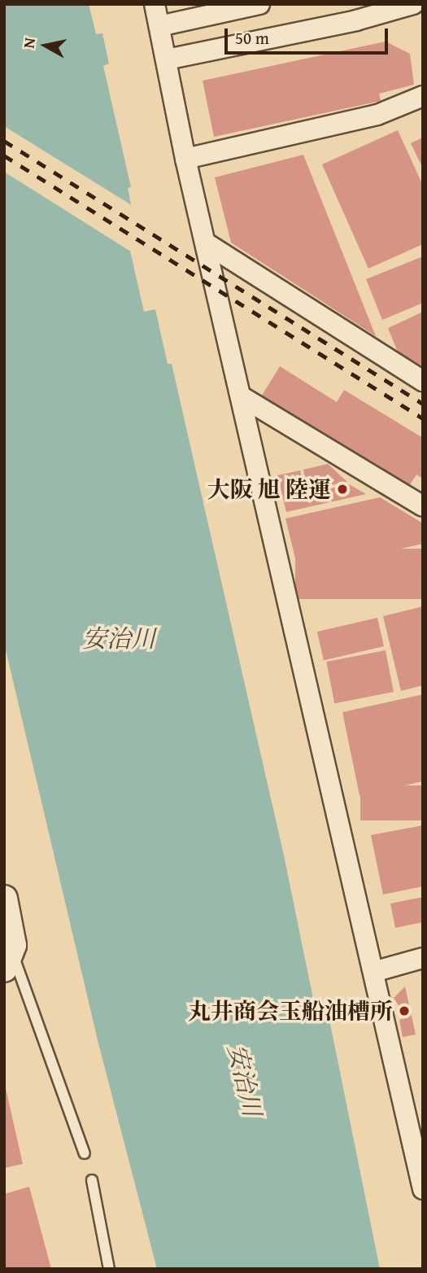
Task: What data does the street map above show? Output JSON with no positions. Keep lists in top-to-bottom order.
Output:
{
  "water": ["安治川"],
  "places": ["大阪 旭 陸運", "丸井商会玉船油槽所"],
  "scale_bar": "50 m",
  "north": "left"
}
